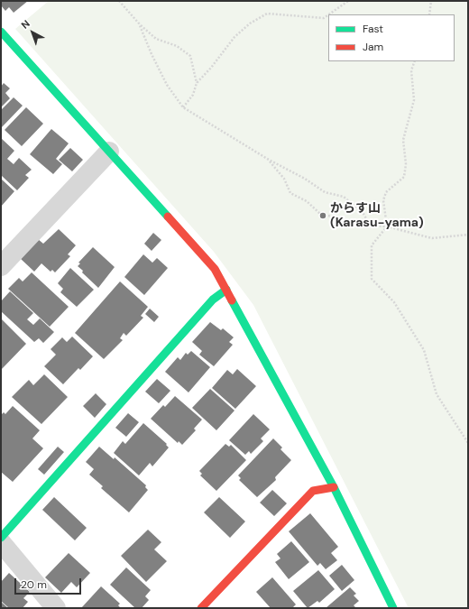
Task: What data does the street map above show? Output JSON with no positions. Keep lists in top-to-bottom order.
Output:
{
  "places": ["からす山 (Karasu-yama)"],
  "legend": ["Fast", "Jam"],
  "scale_bar": "20 m",
  "north": "top left"
}
